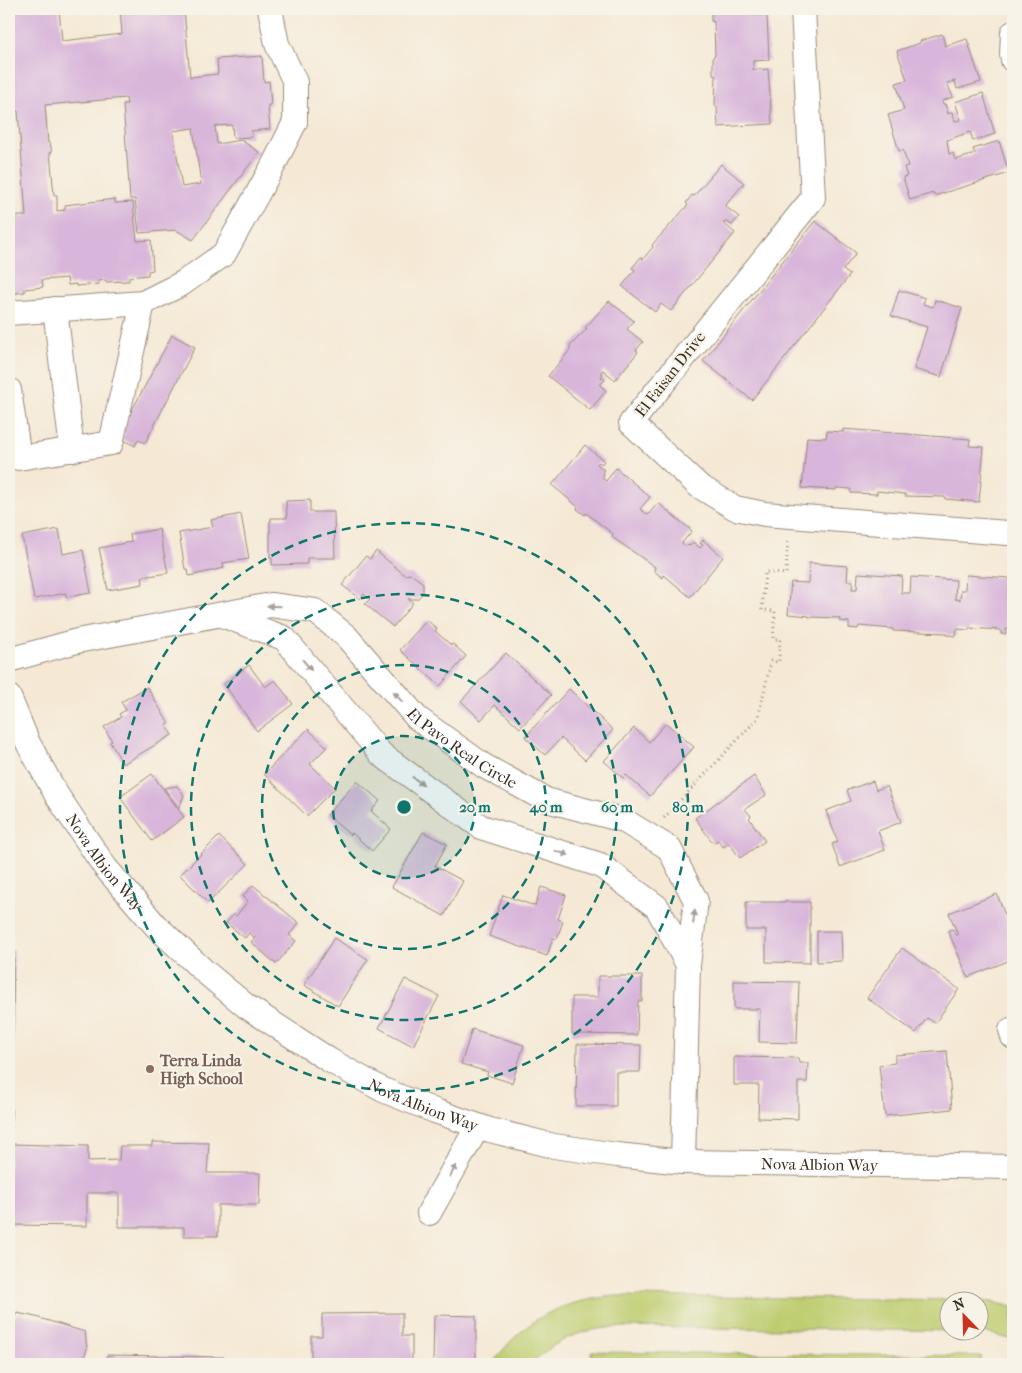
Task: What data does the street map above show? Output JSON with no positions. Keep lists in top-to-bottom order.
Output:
{
  "streets": {
    "street": ["El Faisan Drive", "El Pavo Real Circle", "Nova Albion Way"]
  },
  "crossings": [
    ["El Pavo Real Circle", "Nova Albion Way"]
  ],
  "places": ["Terra Linda High School"],
  "north": "top left",
  "rings": [
    "20 m",
    "40 m",
    "60 m",
    "80 m"
  ]
}
